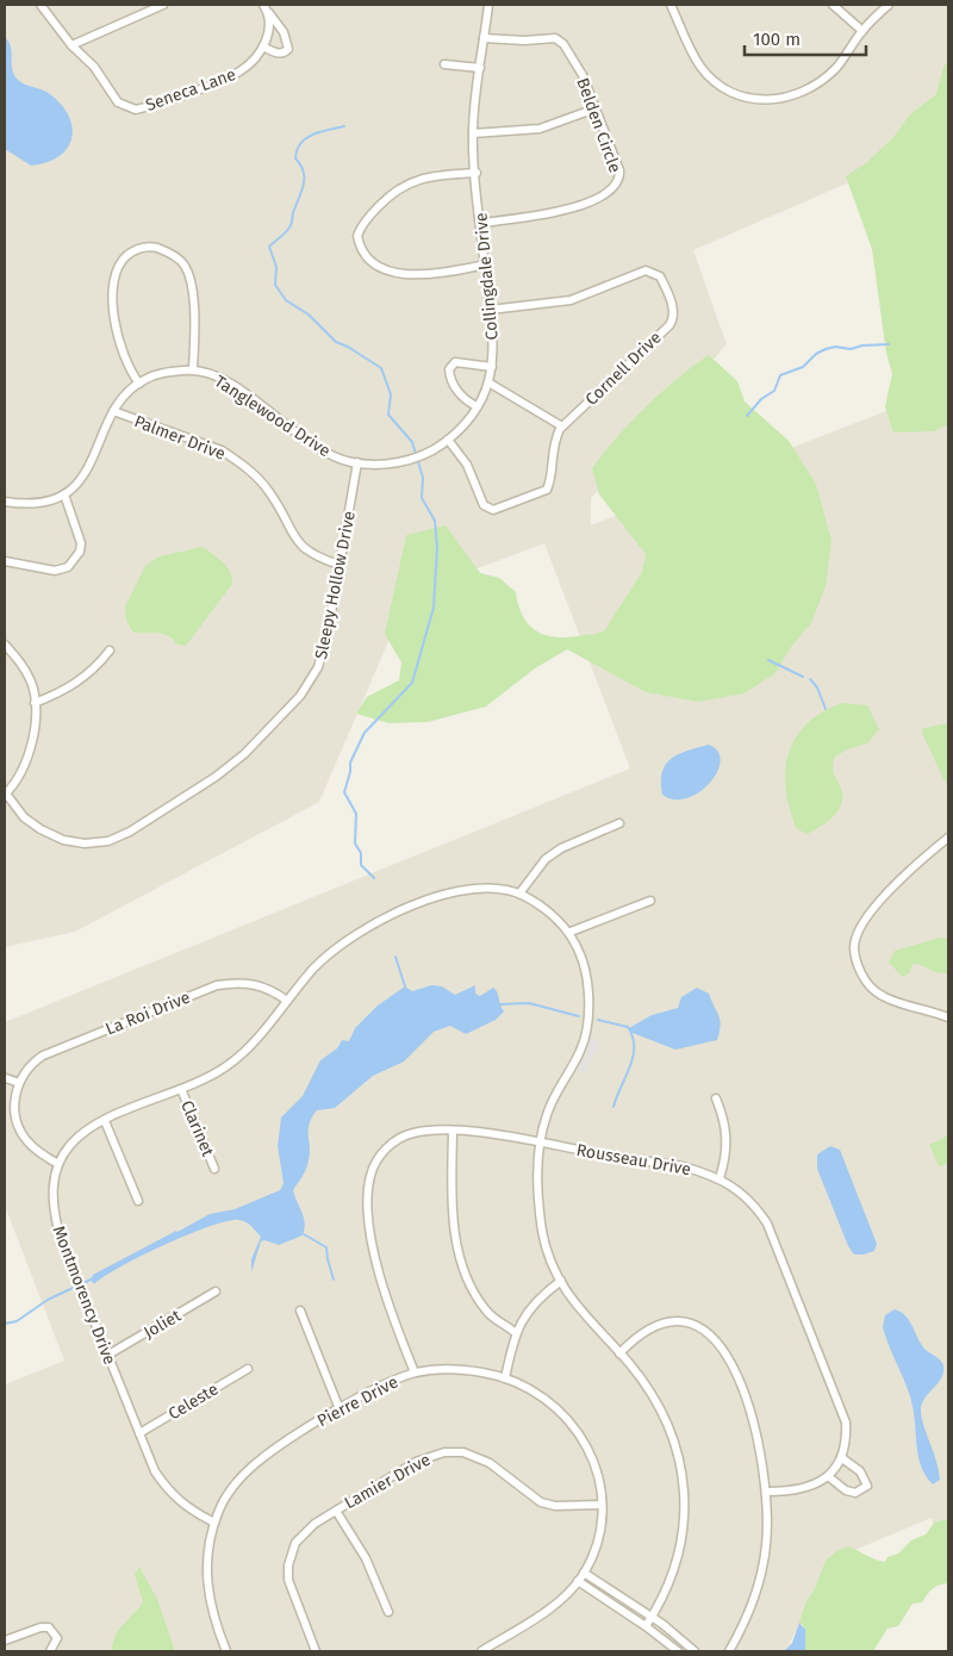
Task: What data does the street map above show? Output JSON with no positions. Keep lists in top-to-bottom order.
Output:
{
  "streets": {
    "street": [
      "Seneca Lane",
      "Belden Circle",
      "Collingdale Drive",
      "Cornell Drive",
      "Tanglewood Drive",
      "Palmer Drive",
      "Sleepy Hollow Drive",
      "La Roi Drive",
      "Clarinet",
      "Rousseau Drive",
      "Montmorency Drive",
      "Joliet",
      "Celeste",
      "Pierre Drive",
      "Lamier Drive"
    ]
  },
  "crossings": [
    ["Belden Circle", "Collingdale Drive"],
    ["Collingdale Drive", "Cornell Drive"],
    ["Collingdale Drive", "Tanglewood Drive"],
    ["Collingdale Drive", "Sleepy Hollow Drive"],
    ["Tanglewood Drive", "Palmer Drive"],
    ["Tanglewood Drive", "Sleepy Hollow Drive"],
    ["Palmer Drive", "Sleepy Hollow Drive"],
    ["La Roi Drive", "Montmorency Drive"],
    ["Clarinet", "Montmorency Drive"],
    ["Rousseau Drive", "Montmorency Drive"],
    ["Rousseau Drive", "Pierre Drive"],
    ["Montmorency Drive", "Joliet"],
    ["Montmorency Drive", "Celeste"],
    ["Montmorency Drive", "Pierre Drive"],
    ["Pierre Drive", "Lamier Drive"]
  ],
  "scale_bar": "100 m"
}
